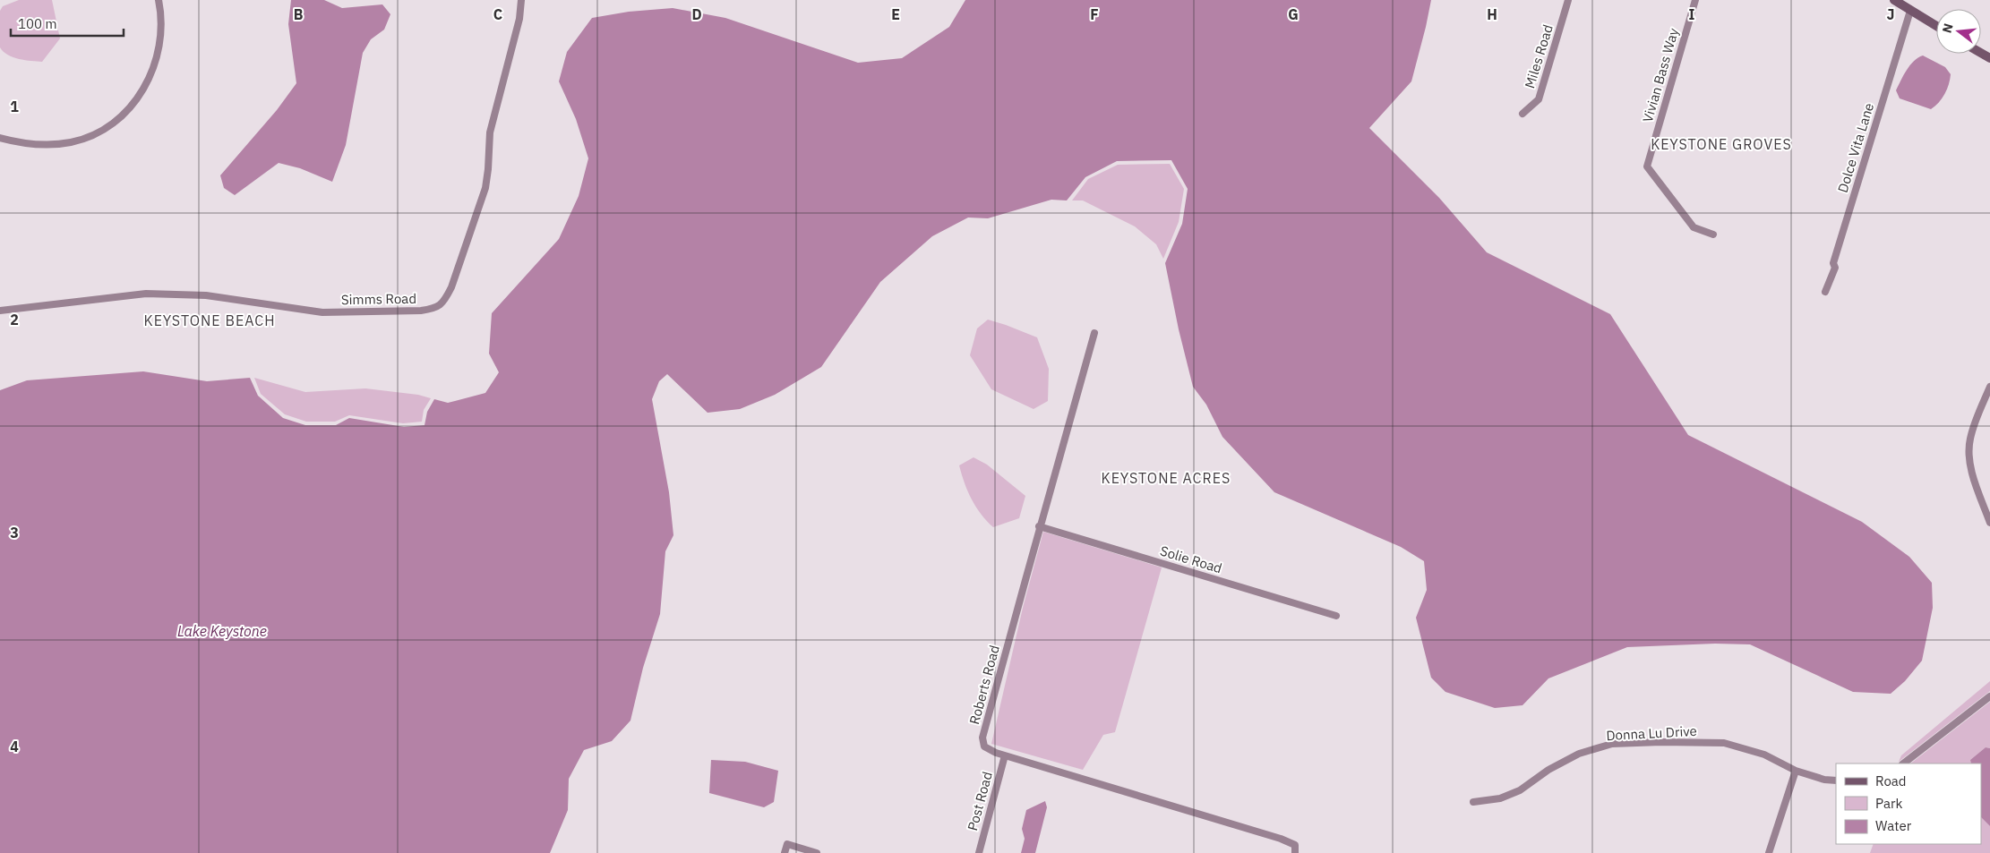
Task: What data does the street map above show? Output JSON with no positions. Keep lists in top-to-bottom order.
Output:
{
  "streets": {
    "street": [
      "Miles Road",
      "Vivian Bass Way",
      "Dolce Vita Lane",
      "Simms Road",
      "Solie Road",
      "Roberts Road",
      "Donna Lu Drive",
      "Post Road"
    ]
  },
  "crossings": [
    ["Solie Road", "Roberts Road"],
    ["Roberts Road", "Post Road"]
  ],
  "districts": ["KEYSTONE GROVES", "KEYSTONE BEACH", "KEYSTONE ACRES"],
  "water": ["Lake Keystone"],
  "legend": ["Road", "Park", "Water"],
  "scale_bar": "100 m",
  "north": "left",
  "grid": {
    "columns": [
      "B",
      "C",
      "D",
      "E",
      "F",
      "G",
      "H",
      "I",
      "J"
    ],
    "rows": [
      "1",
      "2",
      "3",
      "4"
    ]
  }
}
